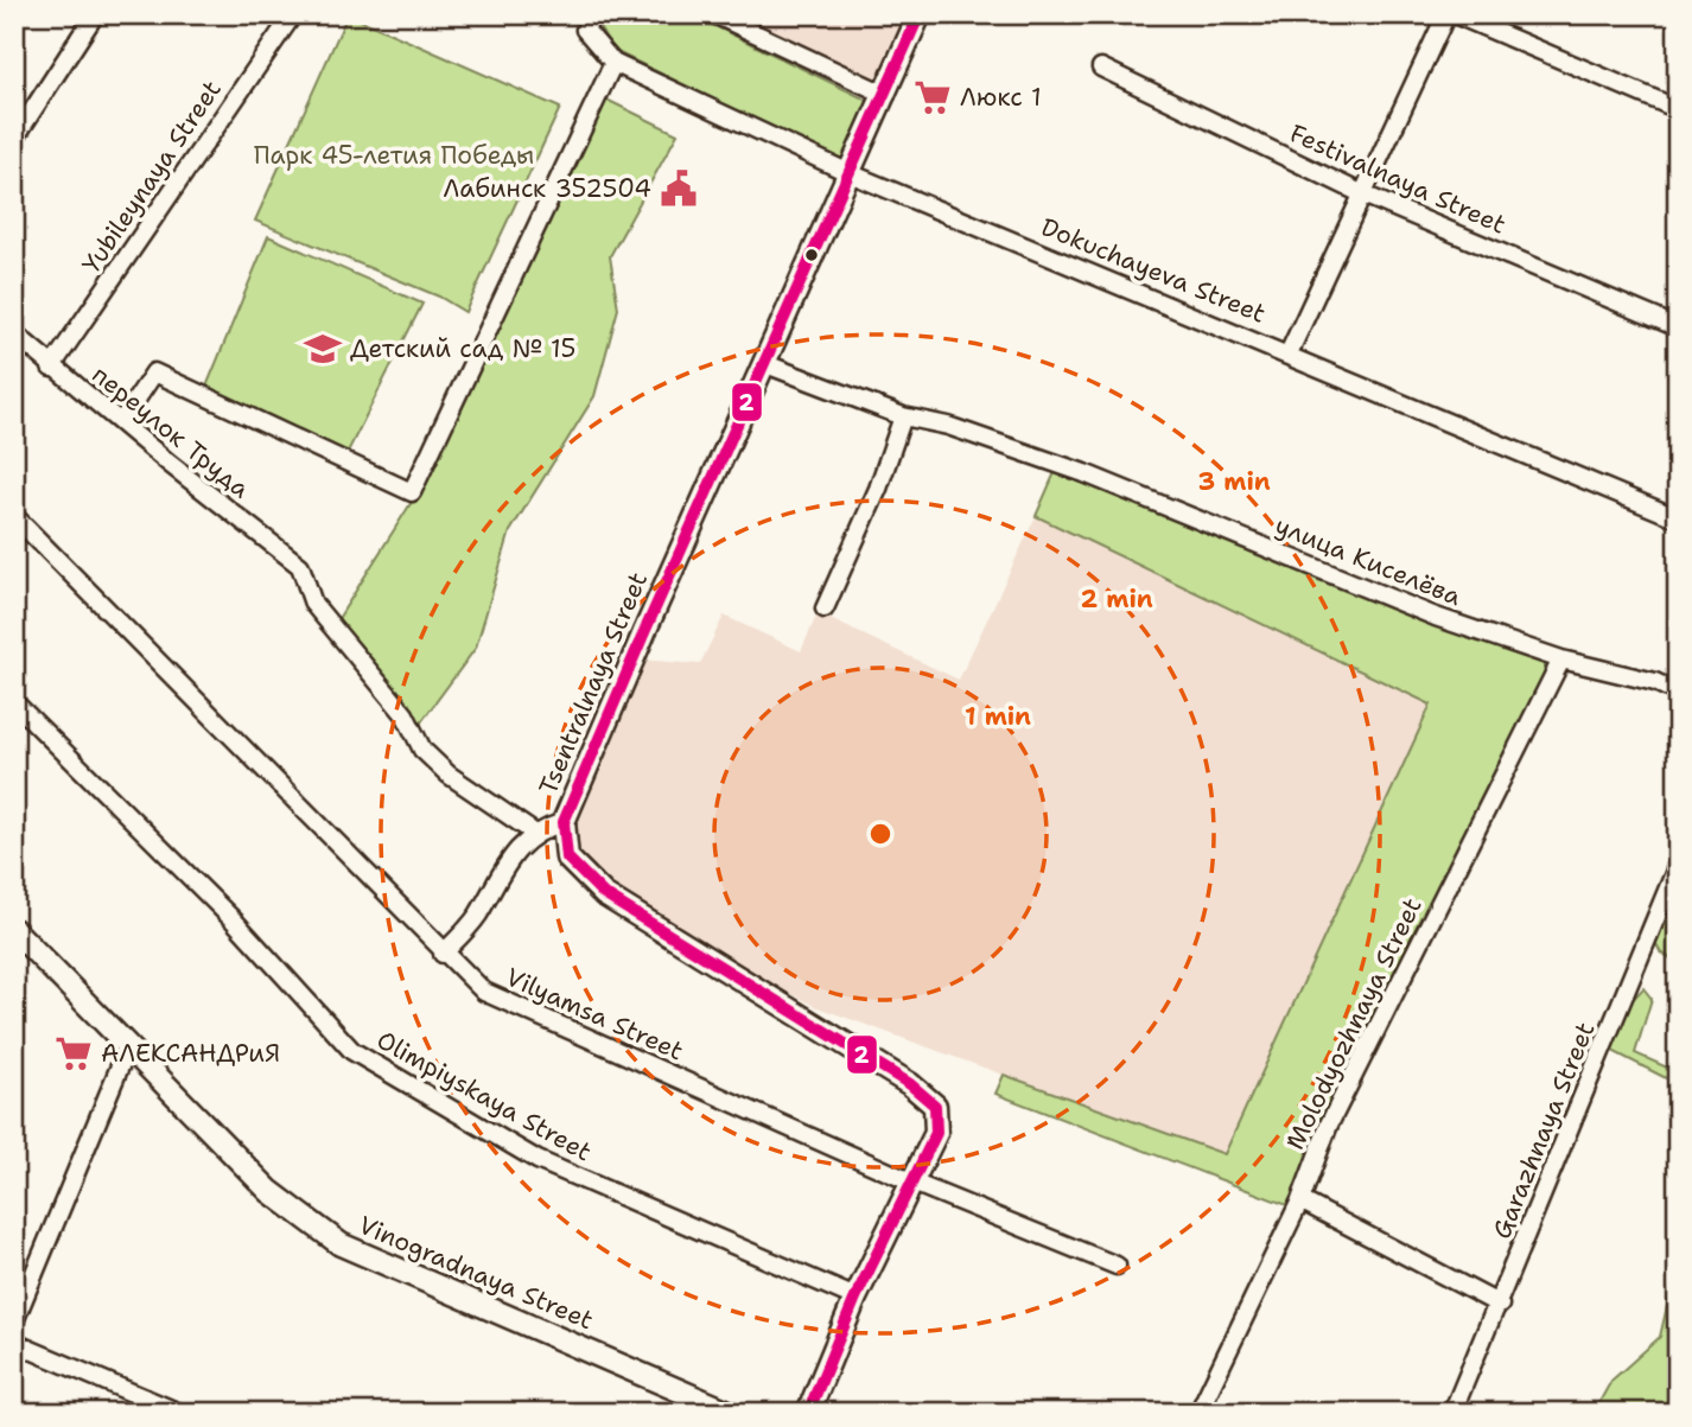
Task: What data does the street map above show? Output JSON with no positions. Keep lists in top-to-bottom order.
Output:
{
  "streets": {
    "street": [
      "Yubileynaya Street",
      "Festivalnaya Street",
      "Dokuchayeva Street",
      "переулок Труда",
      "улица Киселёва",
      "Tsentralnaya Street",
      "Vilyamsa Street",
      "Molodyozhnaya Street",
      "Olimpiyskaya Street",
      "Garazhnaya Street",
      "Vinogradnaya Street"
    ]
  },
  "crossings": [
    ["Yubileynaya Street", "переулок Труда"],
    ["Dokuchayeva Street", "Tsentralnaya Street"],
    ["улица Киселёва", "Tsentralnaya Street"],
    ["улица Киселёва", "Molodyozhnaya Street"],
    ["Tsentralnaya Street", "Vilyamsa Street"],
    ["Tsentralnaya Street", "Olimpiyskaya Street"]
  ],
  "parks": ["Парк 45-летия Победы"],
  "places": {
    "supermarket": ["Люкс 1", "АЛЕКСАНДРиЯ"],
    "public building": ["Лабинск 352504"],
    "school or university": ["Детский сад № 15"]
  },
  "lines": ["transit line 2"],
  "rings": ["3 min", "2 min", "1 min"]
}
